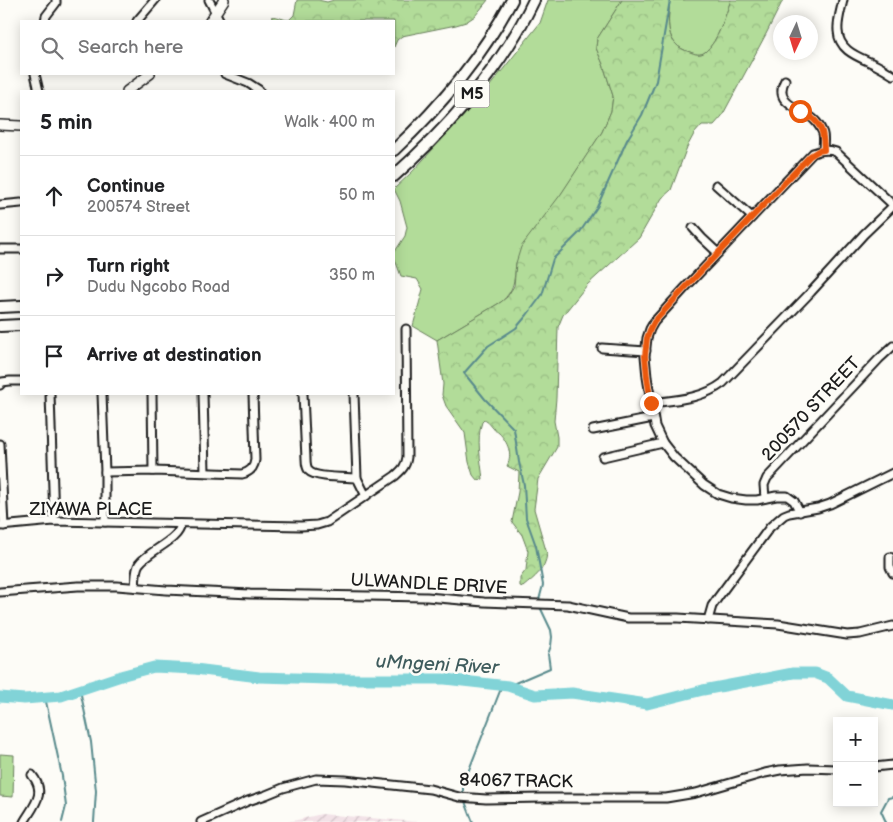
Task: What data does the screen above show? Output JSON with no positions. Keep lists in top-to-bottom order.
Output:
{
  "streets": {
    "main road": ["M5"],
    "street": [
      "200570 STREET",
      "ZIYAWA PLACE",
      "ULWANDLE DRIVE",
      "84067 TRACK"
    ]
  },
  "water": ["uMngeni River"],
  "north": "bottom",
  "page": {
    "search": "Search here",
    "heading": ["5 min", "Walk · 400 m"],
    "list": [
      ["Continue", "200574 Street", "50 m"],
      ["Turn right", "Dudu Ngcobo Road", "350 m"],
      "Arrive at destination"
    ],
    "map_buttons": ["+", "−"]
  }
}
